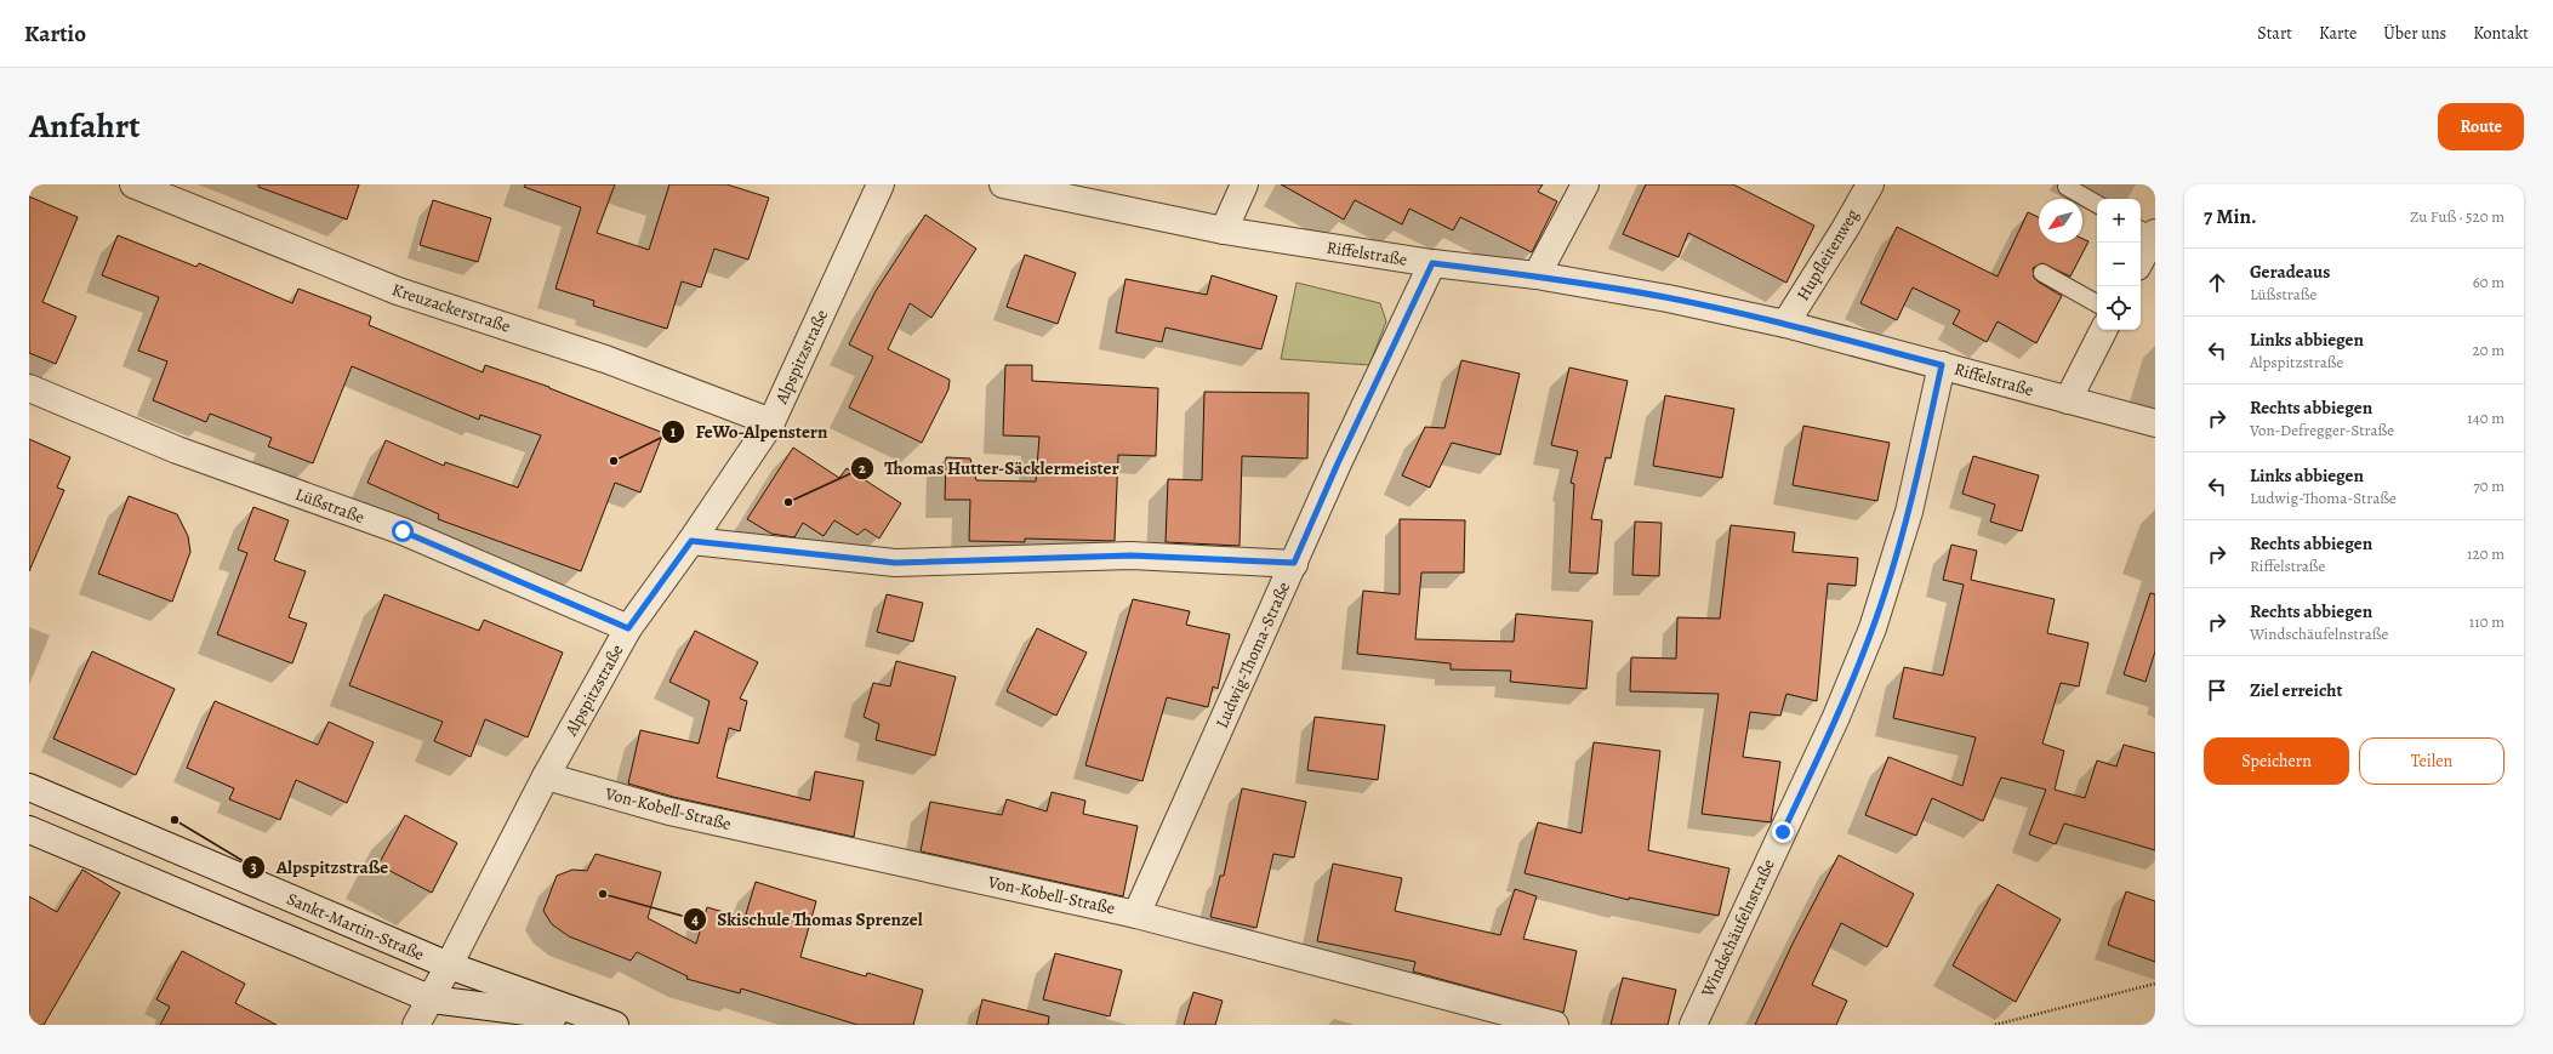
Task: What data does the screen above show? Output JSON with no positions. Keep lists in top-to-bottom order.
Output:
{
  "streets": {
    "street": [
      "Riffelstraße",
      "Hupfleitenweg",
      "Kreuzackerstraße",
      "Alpspitzstraße",
      "Lüßstraße",
      "Ludwig-Thoma-Straße",
      "Von-Kobell-Straße",
      "Sankt-Martin-Straße",
      "Windschäufelnstraße"
    ]
  },
  "crossings": [
    ["Riffelstraße", "Hupfleitenweg"],
    ["Riffelstraße", "Ludwig-Thoma-Straße"],
    ["Riffelstraße", "Windschäufelnstraße"],
    ["Kreuzackerstraße", "Alpspitzstraße"],
    ["Alpspitzstraße", "Lüßstraße"],
    ["Alpspitzstraße", "Von-Kobell-Straße"],
    ["Alpspitzstraße", "Sankt-Martin-Straße"],
    ["Ludwig-Thoma-Straße", "Von-Kobell-Straße"]
  ],
  "places": [
    "FeWo-Alpenstern",
    "Thomas Hutter-Säcklermeister",
    "Alpspitzstraße",
    "Skischule Thomas Sprenzel"
  ],
  "north": "bottom left",
  "page": {
    "header": "Kartio",
    "nav": [
      "Start",
      "Karte",
      "Über uns",
      "Kontakt"
    ],
    "title": "Anfahrt",
    "buttons": [
      "Route",
      ["Speichern", "Teilen"]
    ],
    "heading": ["7 Min.", "Zu Fuß · 520 m"],
    "map_buttons": ["+", "−"],
    "list": [
      ["Geradeaus", "Lüßstraße", "60 m"],
      ["Links abbiegen", "Alpspitzstraße", "20 m"],
      ["Rechts abbiegen", "Von-Defregger-Straße", "140 m"],
      ["Links abbiegen", "Ludwig-Thoma-Straße", "70 m"],
      ["Rechts abbiegen", "Riffelstraße", "120 m"],
      ["Rechts abbiegen", "Windschäufelnstraße", "110 m"],
      "Ziel erreicht"
    ]
  }
}
